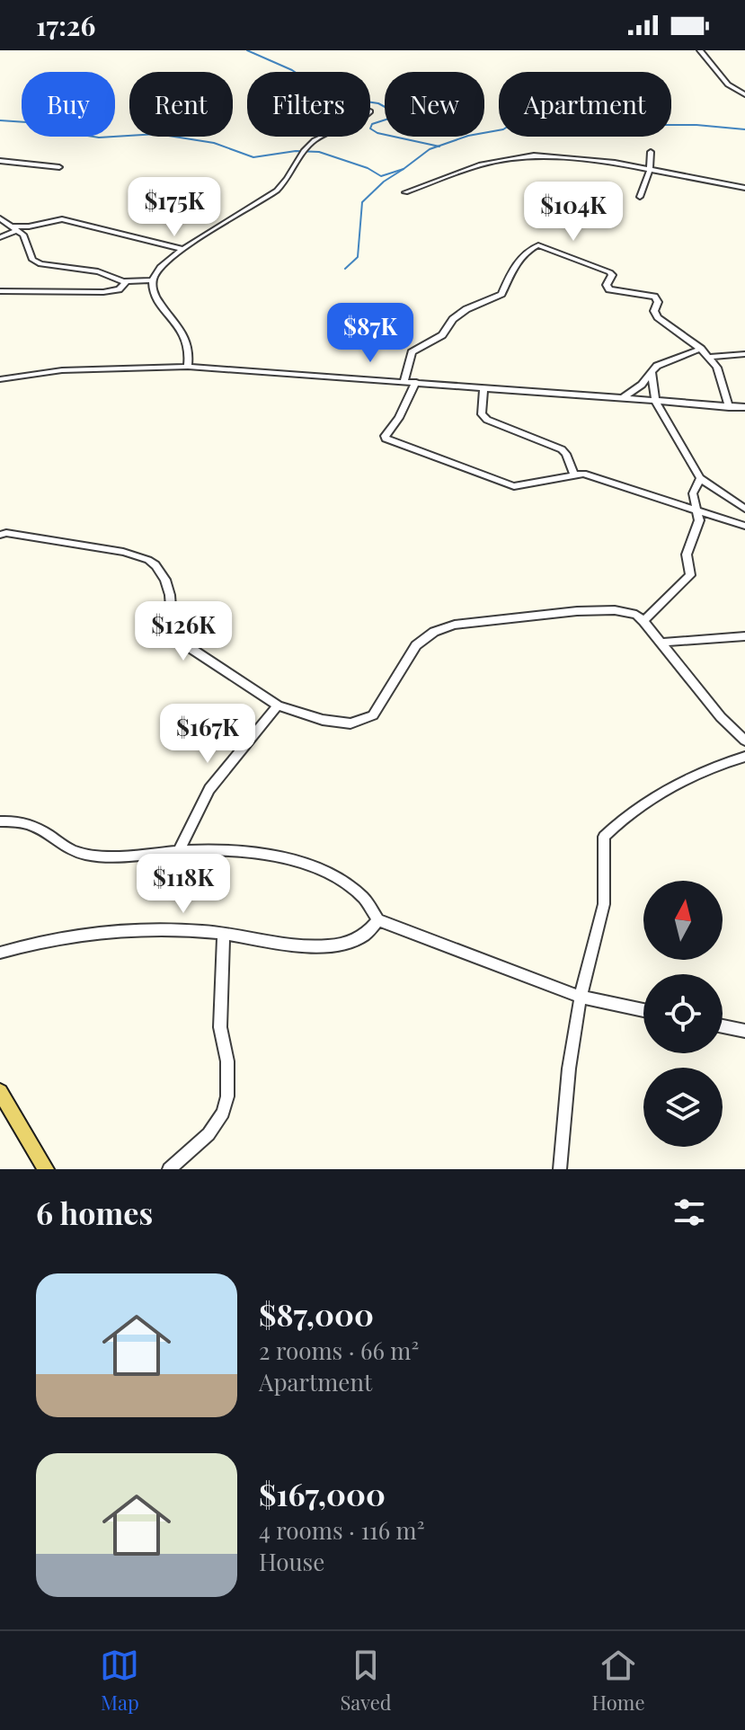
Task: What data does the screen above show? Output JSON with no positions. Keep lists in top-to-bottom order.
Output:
{
  "north": "top",
  "page": {
    "status": "17:26",
    "chip": [
      "Buy",
      "Rent",
      "Filters",
      "New",
      "Apartment"
    ],
    "price": [
      "$175K",
      "$104K",
      "$87K",
      "$126K",
      "$167K",
      "$118K"
    ],
    "heading": "6 homes",
    "list": [
      {
        "name": "$87,000",
        "note": "2 rooms · 66 m² · Apartment"
      },
      {
        "name": "$167,000",
        "note": "4 rooms · 116 m² · House"
      }
    ],
    "tabs": ["Map", "Saved", "Home"]
  }
}
